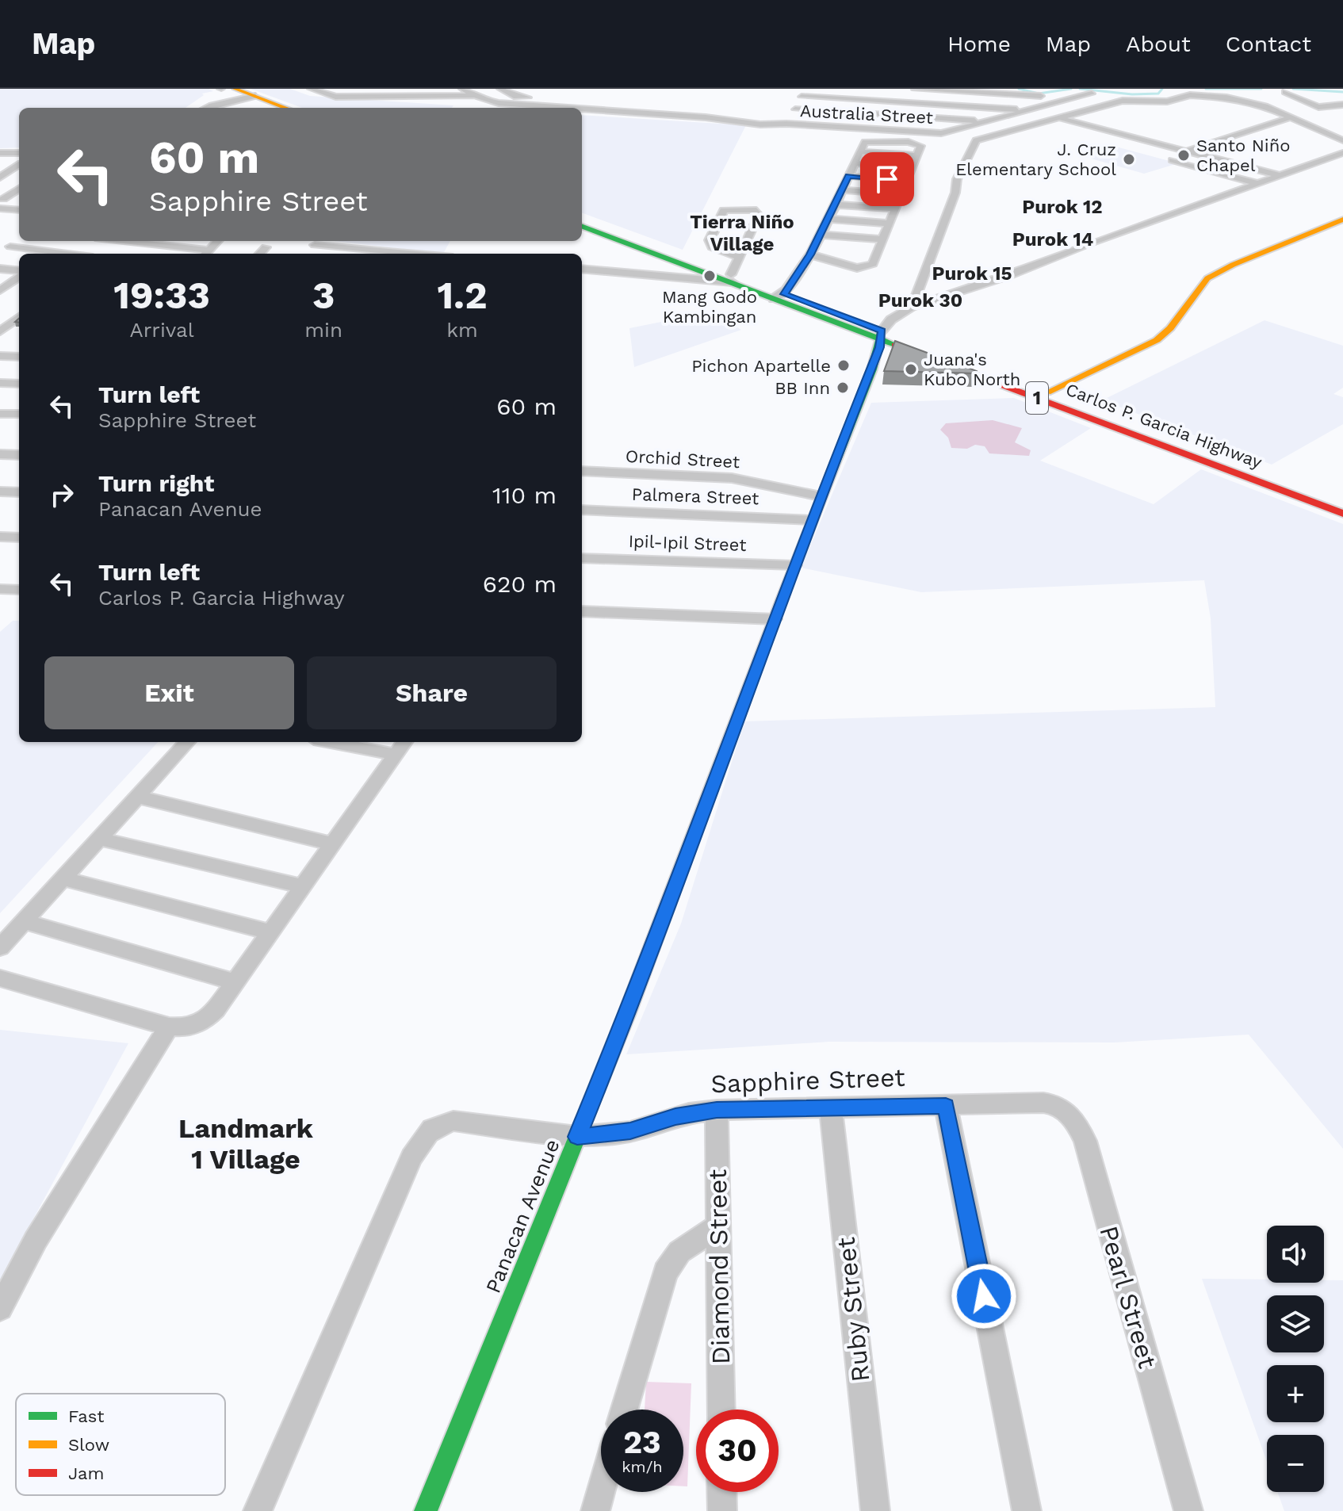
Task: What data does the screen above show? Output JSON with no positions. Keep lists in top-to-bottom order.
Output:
{
  "streets": {
    "main road": ["1", "Carlos P. Garcia Highway", "Panacan Avenue"],
    "street": [
      "Orchid Street",
      "Palmera Street",
      "Ipil-Ipil Street",
      "Sapphire Street",
      "Diamond Street",
      "Pearl Street",
      "Ruby Street"
    ]
  },
  "crossings": [
    ["Carlos P. Garcia Highway", "Panacan Avenue"],
    ["Orchid Street", "Panacan Avenue"],
    ["Palmera Street", "Panacan Avenue"],
    ["Ipil-Ipil Street", "Panacan Avenue"],
    ["Sapphire Street", "Panacan Avenue"],
    ["Sapphire Street", "Diamond Street"],
    ["Sapphire Street", "Pearl Street"],
    ["Sapphire Street", "Ruby Street"]
  ],
  "districts": [
    "Purok 12",
    "Tierra Niño Village",
    "Purok 14",
    "Purok 15",
    "Purok 30",
    "Landmark 1 Village"
  ],
  "places": [
    "Santo Niño Chapel",
    "J. Cruz Elementary School",
    "Mang Godo Kambingan",
    "Pichon Apartelle",
    "Juana's Kubo North",
    "BB Inn"
  ],
  "legend": ["Fast", "Slow", "Jam"],
  "page": {
    "header": "Map",
    "nav": [
      "Home",
      "Map",
      "About",
      "Contact"
    ],
    "turn": ["60 m", "Sapphire Street"],
    "eta": [
      "19:33",
      "Arrival",
      "3",
      "min",
      "1.2",
      "km"
    ],
    "list": [
      {
        "name": "Turn left",
        "note": "Sapphire Street",
        "value": "60 m"
      },
      {
        "name": "Turn right",
        "note": "Panacan Avenue",
        "value": "110 m"
      },
      {
        "name": "Turn left",
        "note": "Carlos P. Garcia Highway",
        "value": "620 m"
      }
    ],
    "buttons": ["Exit", "Share"],
    "map_buttons": ["+", "−"],
    "speed": "23 km/h",
    "limit": "30"
  }
}
